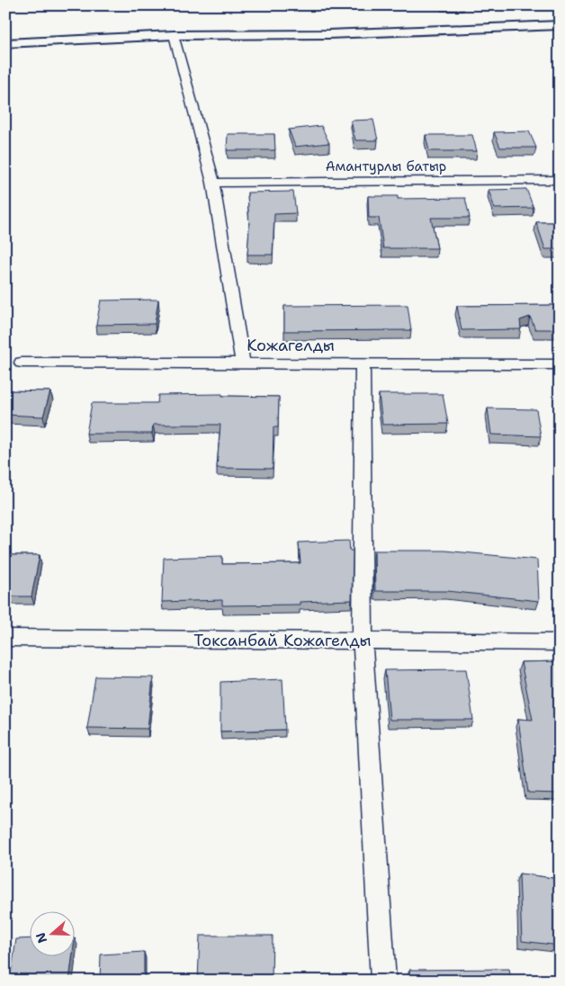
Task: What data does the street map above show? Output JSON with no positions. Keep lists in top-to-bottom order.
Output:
{
  "streets": {
    "street": ["Амантурлы батыр", "Кожагелды", "Токсанбай Кожагелды"]
  },
  "north": "left"
}
